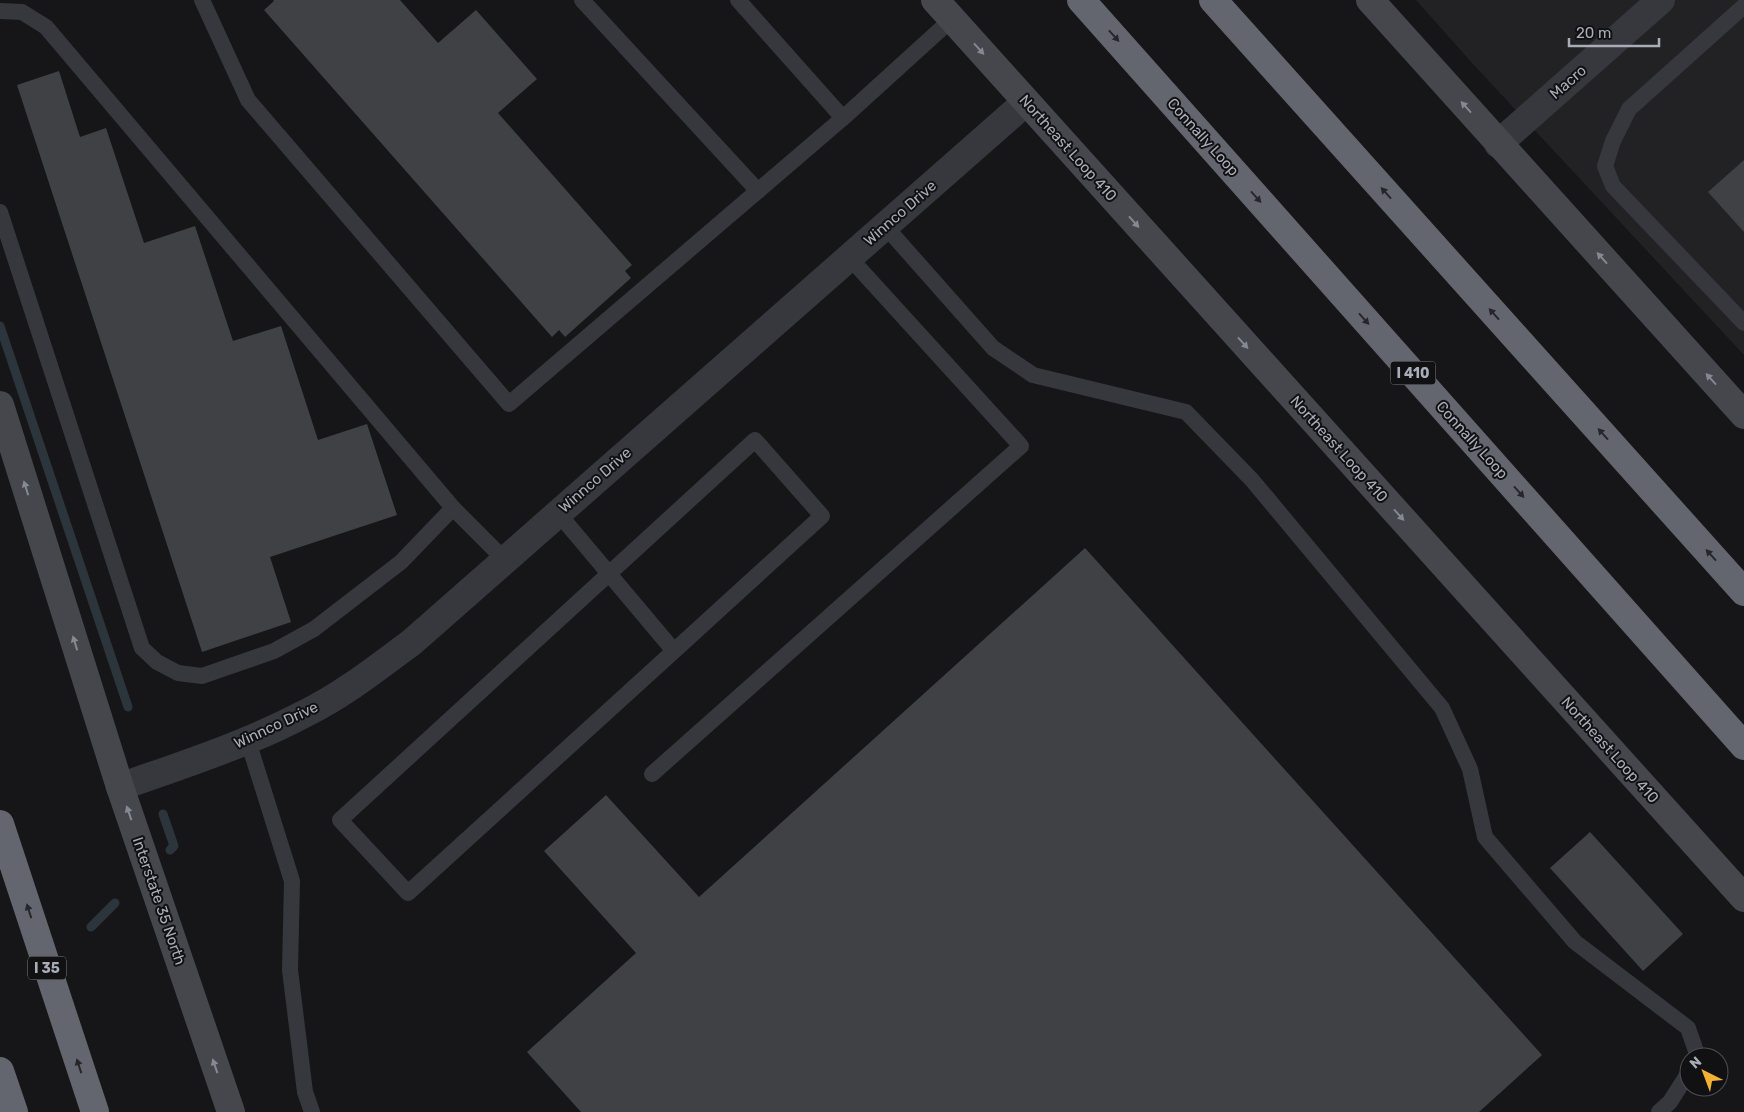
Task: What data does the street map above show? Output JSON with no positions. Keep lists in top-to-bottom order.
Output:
{
  "streets": {
    "highway": ["Connally Loop", "I 410", "I 35"],
    "main road": ["Northeast Loop 410", "Interstate 35 North"],
    "street": ["Macro", "Winnco Drive"]
  },
  "crossings": [
    ["Northeast Loop 410", "Winnco Drive"],
    ["Winnco Drive", "Interstate 35 North"]
  ],
  "one_way": ["Northeast Loop 410", "Interstate 35 North"],
  "scale_bar": "20 m",
  "north": "top left"
}
